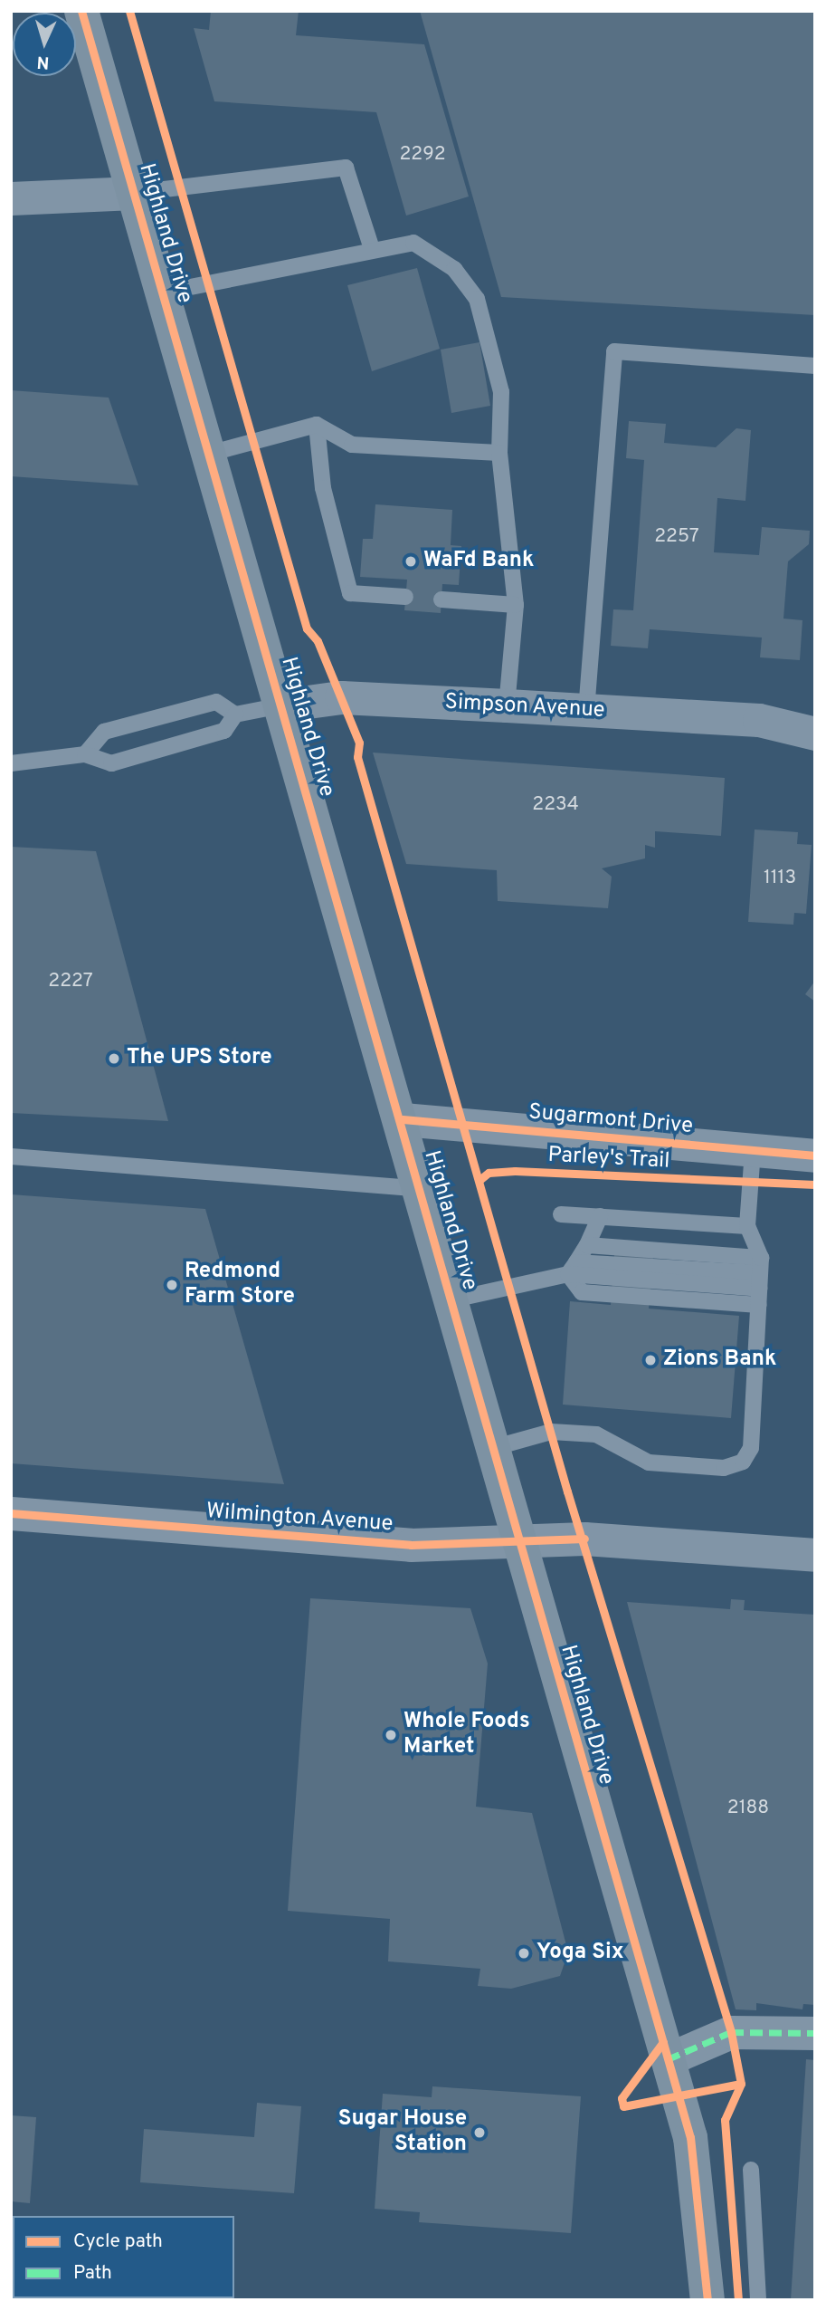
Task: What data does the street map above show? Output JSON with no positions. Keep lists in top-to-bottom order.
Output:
{
  "streets": {
    "street": [
      "Highland Drive",
      "Simpson Avenue",
      "Sugarmont Drive",
      "Wilmington Avenue"
    ],
    "cycle path": ["Parley's Trail"]
  },
  "crossings": [
    ["Highland Drive", "Simpson Avenue"],
    ["Highland Drive", "Sugarmont Drive"],
    ["Highland Drive", "Wilmington Avenue"]
  ],
  "places": [
    "WaFd Bank",
    "The UPS Store",
    "Redmond Farm Store",
    "Zions Bank",
    "Whole Foods Market",
    "Yoga Six",
    "Sugar House Station"
  ],
  "house_numbers": [
    "2292",
    "2257",
    "2234",
    "1113",
    "2227",
    "2188"
  ],
  "legend": ["Cycle path", "Path"],
  "north": "bottom"
}
